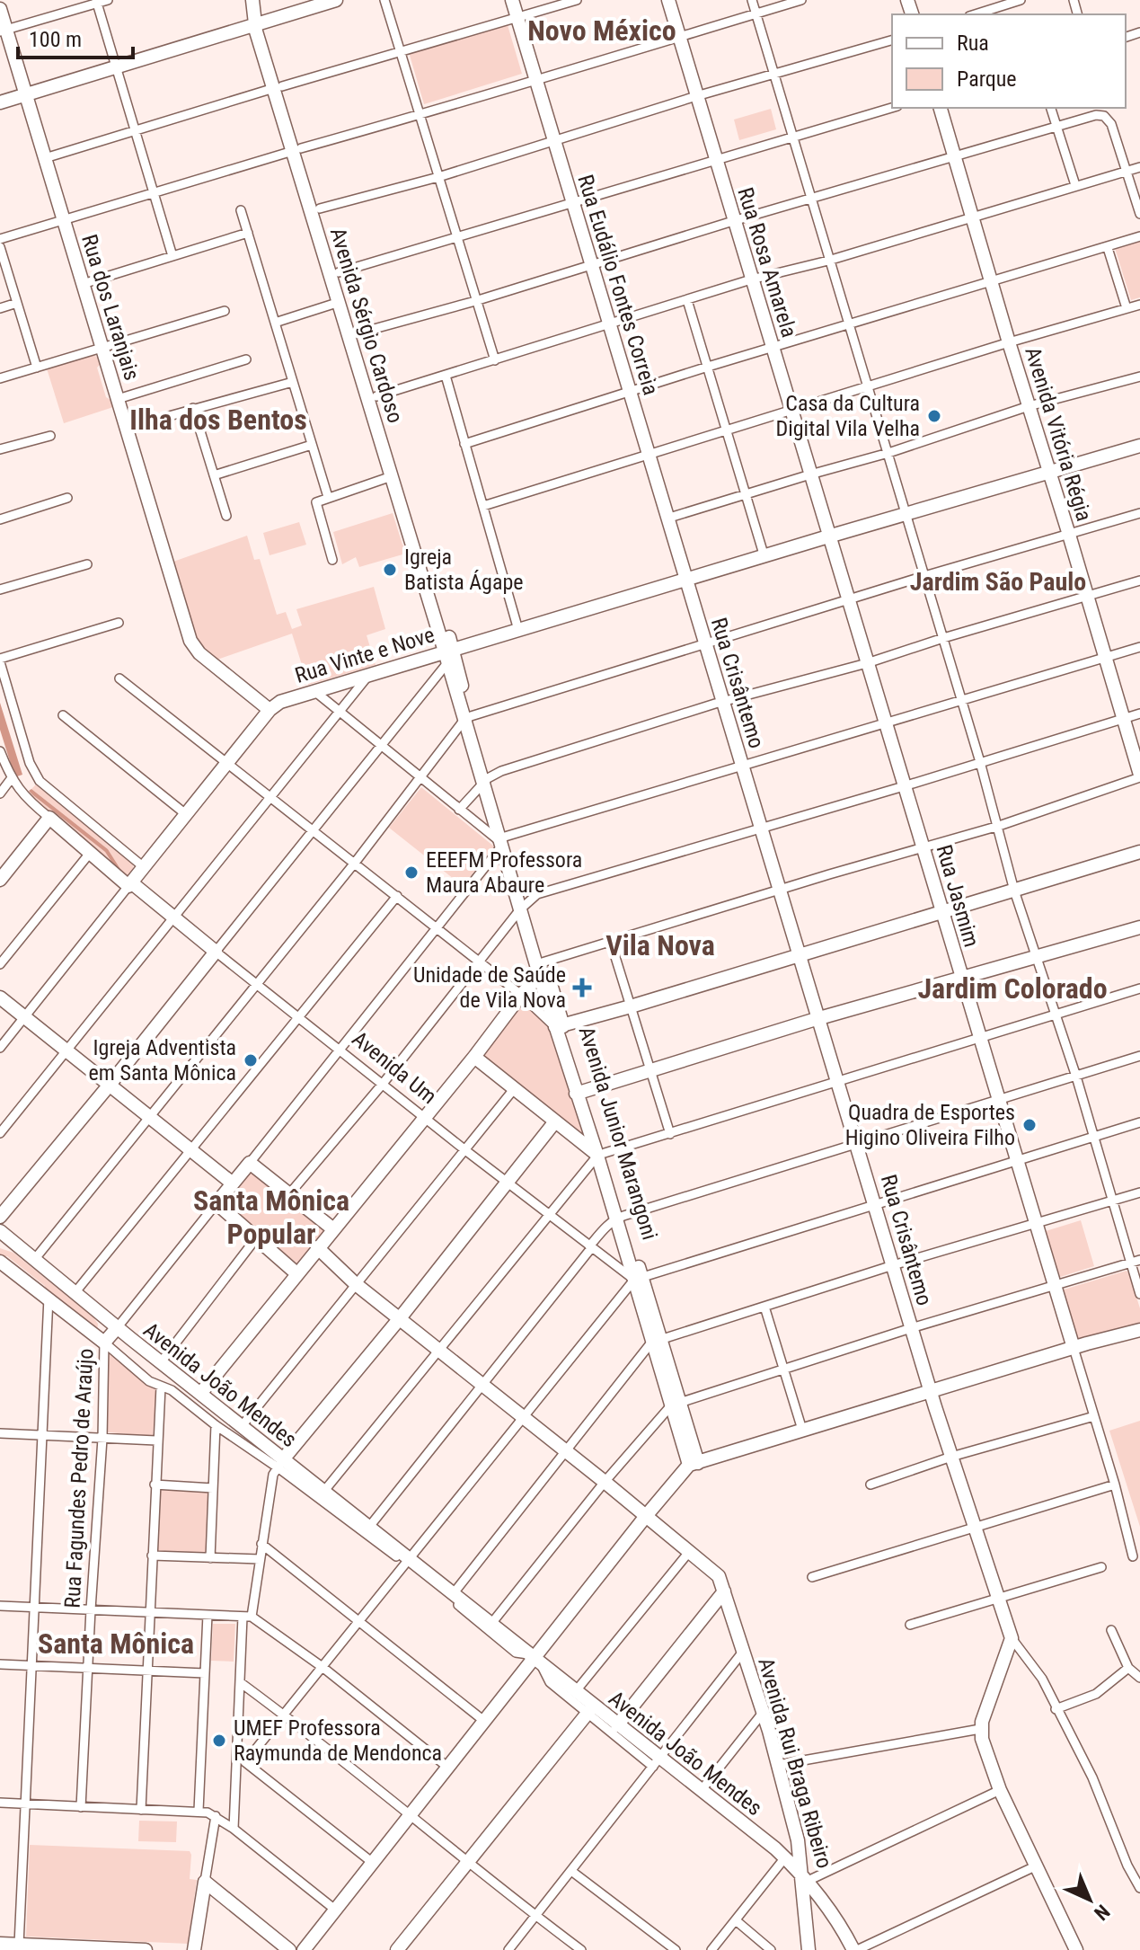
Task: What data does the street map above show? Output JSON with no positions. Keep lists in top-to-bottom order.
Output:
{
  "streets": {
    "street": [
      "Rua Rosa Amarela",
      "Rua Eudálio Fontes Correia",
      "Rua dos Laranjais",
      "Avenida Sérgio Cardoso",
      "Avenida Vitória Régia",
      "Rua Vinte e Nove",
      "Rua Crisântemo",
      "Rua Jasmim",
      "Avenida Um",
      "Avenida Junior Marangoni",
      "Avenida João Mendes",
      "Rua Fagundes Pedro de Araújo",
      "Avenida Rui Braga Ribeiro"
    ]
  },
  "crossings": [
    ["Rua Rosa Amarela", "Rua Vinte e Nove"],
    ["Rua Rosa Amarela", "Rua Jasmim"],
    ["Rua Eudálio Fontes Correia", "Rua Vinte e Nove"],
    ["Rua Eudálio Fontes Correia", "Rua Crisântemo"],
    ["Rua dos Laranjais", "Rua Vinte e Nove"],
    ["Avenida Sérgio Cardoso", "Rua Vinte e Nove"],
    ["Avenida Sérgio Cardoso", "Avenida Junior Marangoni"],
    ["Avenida Vitória Régia", "Rua Vinte e Nove"],
    ["Rua Vinte e Nove", "Rua Crisântemo"],
    ["Rua Vinte e Nove", "Rua Jasmim"],
    ["Rua Vinte e Nove", "Avenida Um"],
    ["Rua Vinte e Nove", "Avenida Junior Marangoni"],
    ["Avenida Um", "Avenida Junior Marangoni"],
    ["Avenida João Mendes", "Rua Fagundes Pedro de Araújo"],
    ["Avenida João Mendes", "Avenida Rui Braga Ribeiro"]
  ],
  "districts": [
    "Novo México",
    "Ilha dos Bentos",
    "Jardim São Paulo",
    "Vila Nova",
    "Jardim Colorado",
    "Santa Mônica Popular",
    "Santa Mônica"
  ],
  "places": {
    "other": [
      "Casa da Cultura Digital Vila Velha",
      "Igreja Batista Ágape",
      "EEEFM Professora Maura Abaure",
      "Igreja Adventista em Santa Mônica",
      "Quadra de Esportes Higino Oliveira Filho",
      "UMEF Professora Raymunda de Mendonca"
    ],
    "health": ["Unidade de Saúde de Vila Nova"]
  },
  "legend": ["Rua", "Parque"],
  "scale_bar": "100 m",
  "north": "bottom right"
}
